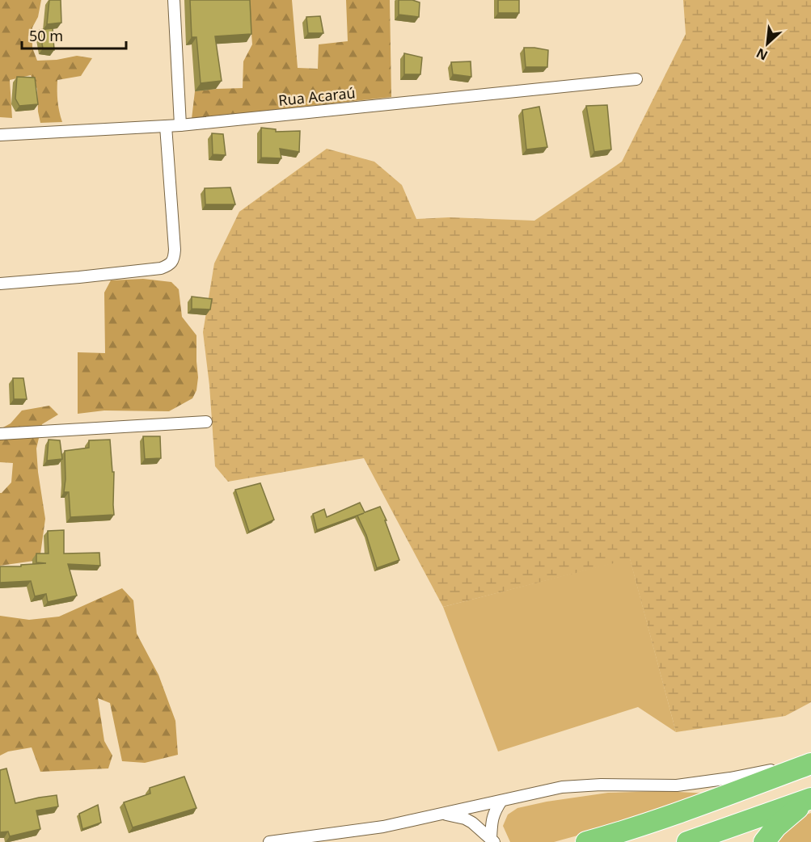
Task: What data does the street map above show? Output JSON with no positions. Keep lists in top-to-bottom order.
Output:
{
  "streets": {
    "street": ["Rua Acaraú"]
  },
  "scale_bar": "50 m",
  "north": "bottom left"
}
